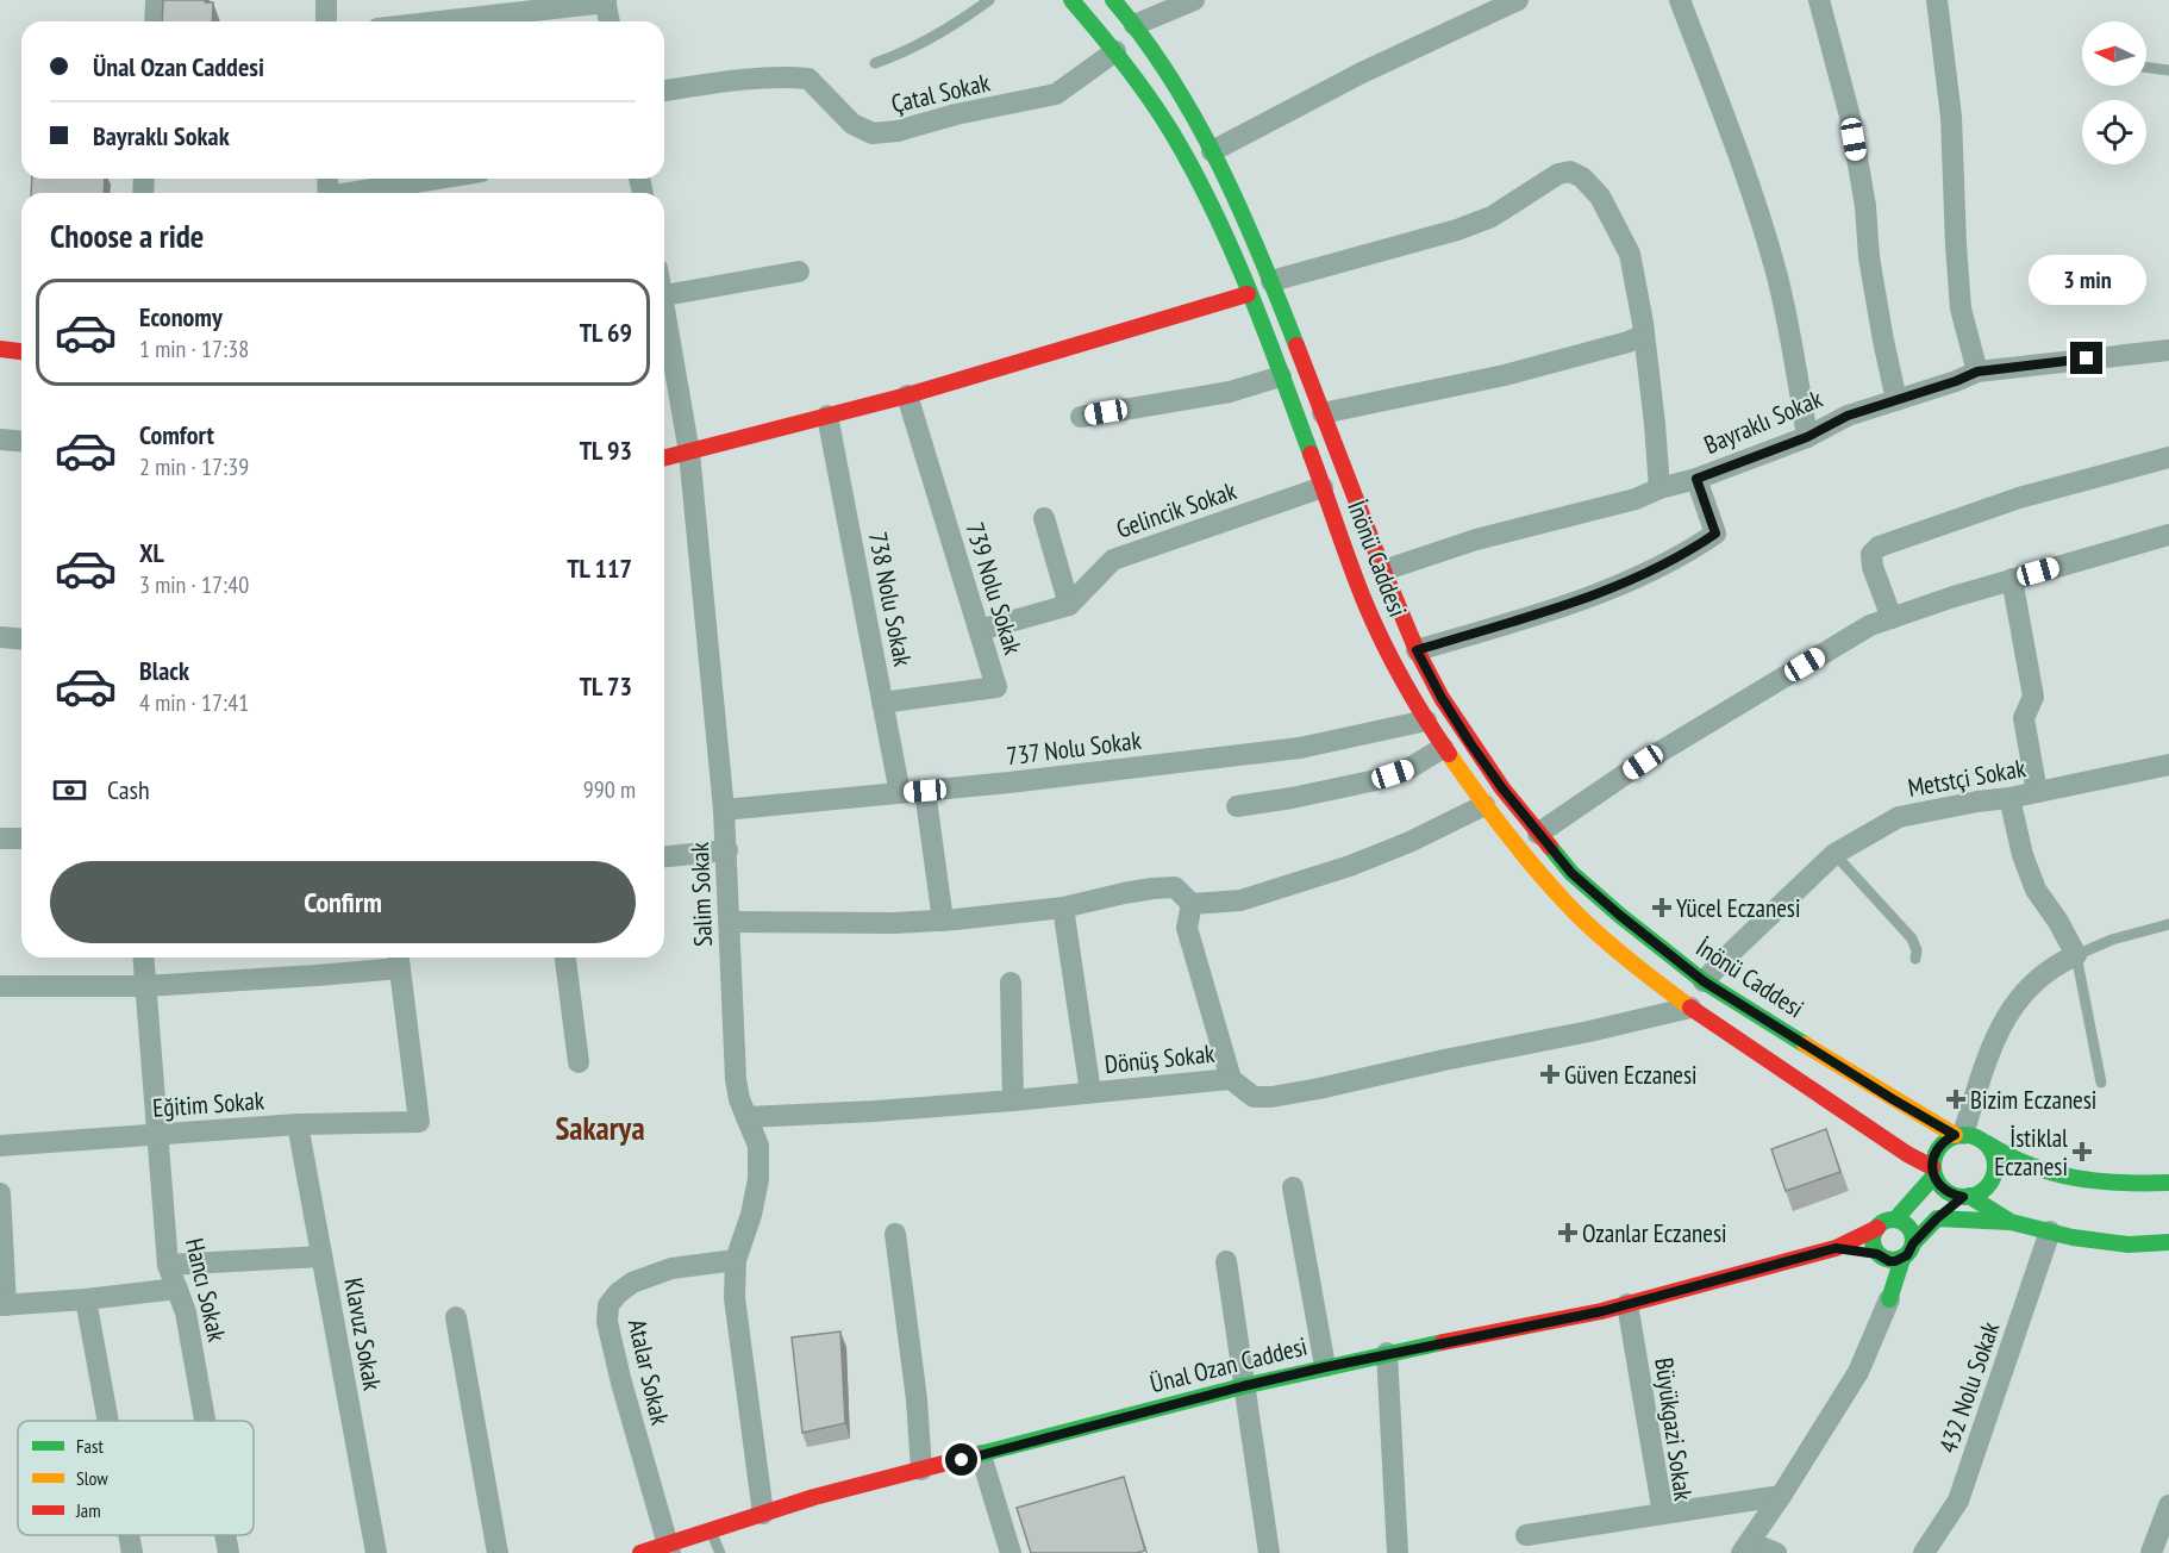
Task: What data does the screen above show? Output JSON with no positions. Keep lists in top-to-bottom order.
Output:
{
  "streets": {
    "main road": ["İnönü Caddesi", "Ünal Ozan Caddesi"],
    "street": [
      "Çatal Sokak",
      "Bayraklı Sokak",
      "Gelincik Sokak",
      "739 Nolu Sokak",
      "738 Nolu Sokak",
      "737 Nolu Sokak",
      "Metstçi Sokak",
      "Salim Sokak",
      "Dönüş Sokak",
      "Eğitim Sokak",
      "Hancı Sokak",
      "Klavuz Sokak",
      "Atalar Sokak",
      "432 Nolu Sokak",
      "Büyükgazi Sokak"
    ]
  },
  "crossings": [
    ["Çatal Sokak", "İnönü Caddesi"],
    ["Bayraklı Sokak", "İnönü Caddesi"],
    ["Gelincik Sokak", "İnönü Caddesi"],
    ["İnönü Caddesi", "737 Nolu Sokak"],
    ["İnönü Caddesi", "Metstçi Sokak"],
    ["İnönü Caddesi", "Dönüş Sokak"],
    ["739 Nolu Sokak", "738 Nolu Sokak"],
    ["738 Nolu Sokak", "737 Nolu Sokak"],
    ["737 Nolu Sokak", "Salim Sokak"],
    ["Salim Sokak", "Dönüş Sokak"],
    ["Salim Sokak", "Ünal Ozan Caddesi"],
    ["Salim Sokak", "Atalar Sokak"],
    ["Eğitim Sokak", "Hancı Sokak"],
    ["Eğitim Sokak", "Klavuz Sokak"],
    ["Ünal Ozan Caddesi", "Atalar Sokak"],
    ["Ünal Ozan Caddesi", "Büyükgazi Sokak"]
  ],
  "districts": ["Sakarya"],
  "places": {
    "health": [
      "Yücel Eczanesi",
      "Güven Eczanesi",
      "Bizim Eczanesi",
      "İstiklal Eczanesi",
      "Ozanlar Eczanesi"
    ]
  },
  "legend": ["Fast", "Slow", "Jam"],
  "north": "left",
  "page": {
    "banner": ["Ünal Ozan Caddesi", "Bayraklı Sokak"],
    "heading": "Choose a ride",
    "bubble": "3 min",
    "list": [
      {
        "name": "Economy",
        "note": "1 min · 17:38",
        "value": "TL 69"
      },
      {
        "name": "Comfort",
        "note": "2 min · 17:39",
        "value": "TL 93"
      },
      {
        "name": "XL",
        "note": "3 min · 17:40",
        "value": "TL 117"
      },
      {
        "name": "Black",
        "note": "4 min · 17:41",
        "value": "TL 73"
      }
    ],
    "pay": ["Cash", "990 m"],
    "buttons": "Confirm"
  }
}
